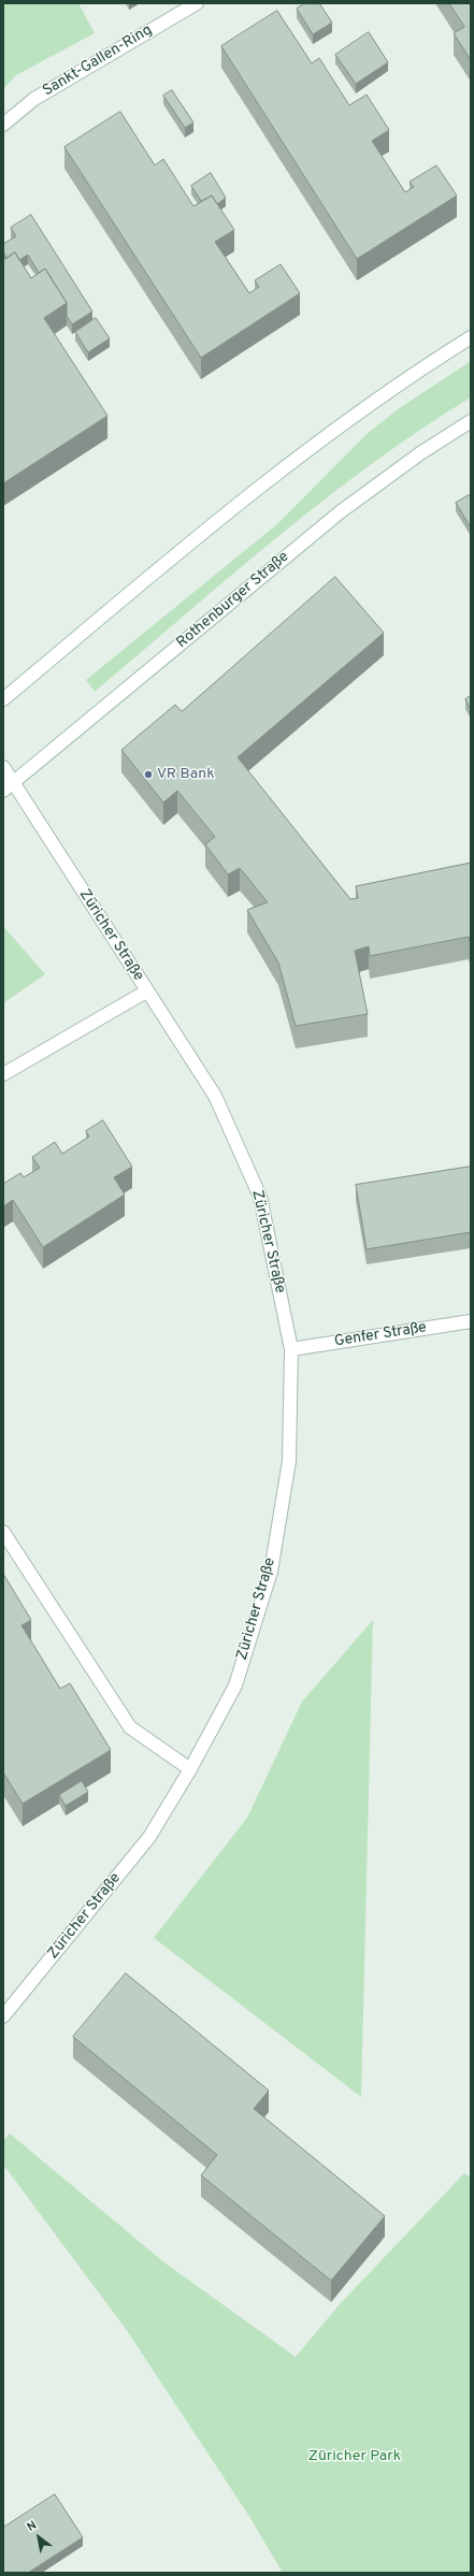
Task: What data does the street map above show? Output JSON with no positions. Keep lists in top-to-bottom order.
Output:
{
  "streets": {
    "street": [
      "Sankt-Gallen-Ring",
      "Rothenburger Straße",
      "Züricher Straße",
      "Genfer Straße"
    ]
  },
  "crossings": [
    ["Rothenburger Straße", "Züricher Straße"],
    ["Züricher Straße", "Genfer Straße"]
  ],
  "parks": ["Züricher Park"],
  "places": ["VR Bank"],
  "north": "top left"
}
